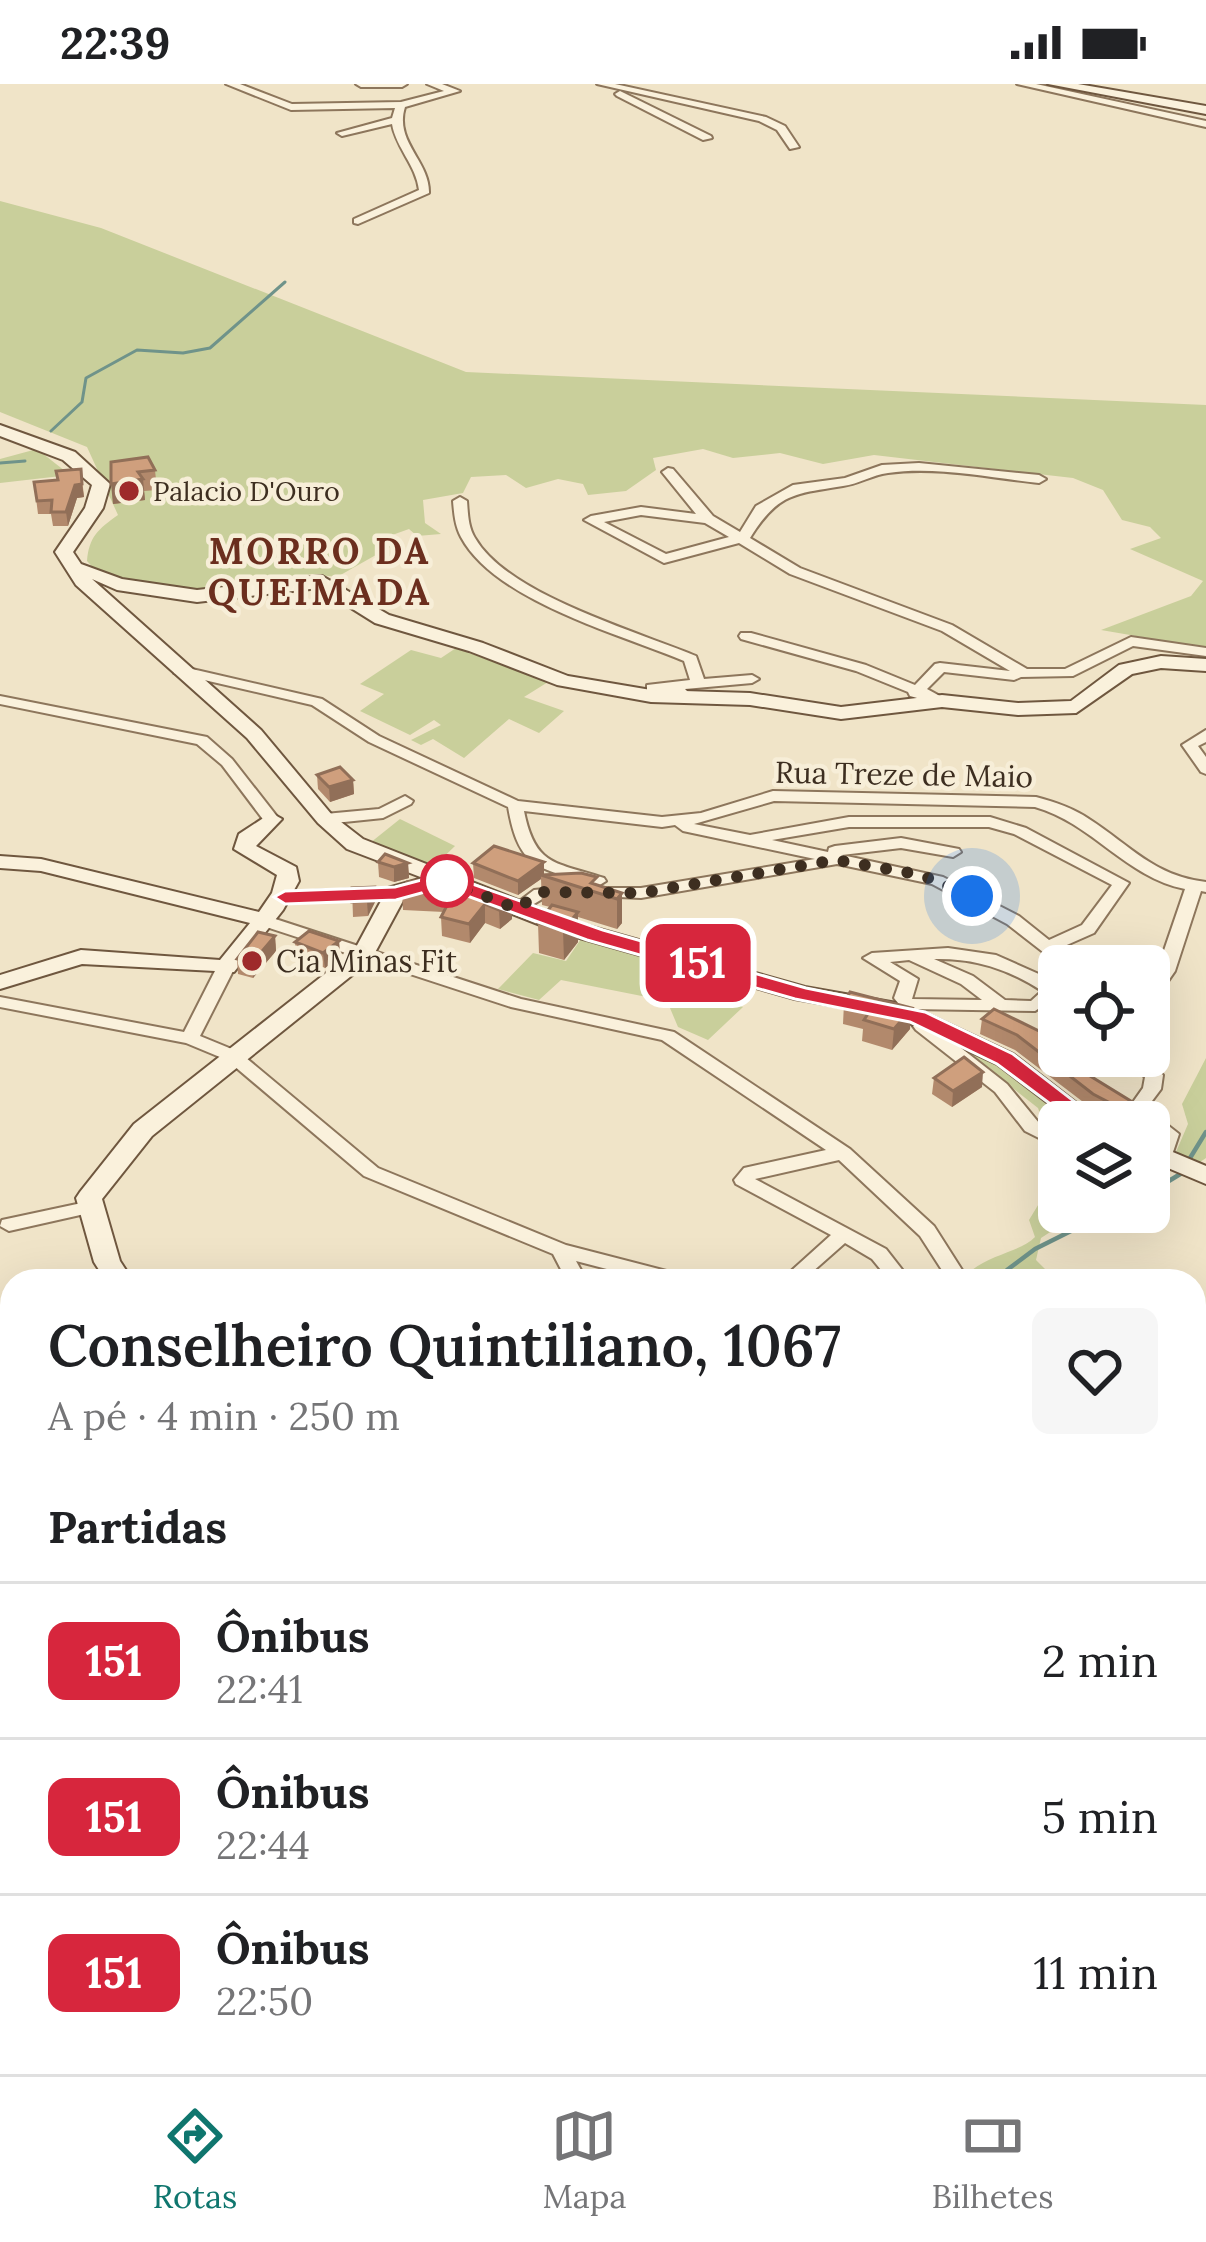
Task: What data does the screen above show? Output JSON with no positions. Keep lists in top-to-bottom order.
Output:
{
  "streets": {
    "street": ["Rua Treze de Maio"]
  },
  "districts": ["MORRO DA QUEIMADA"],
  "places": ["Palacio D'Ouro", "Cia Minas Fit"],
  "lines": ["bus line 151"],
  "page": {
    "status": "22:39",
    "on_map": "151",
    "heading": [
      ["Conselheiro Quintiliano, 1067", "A pé · 4 min · 250 m"],
      "Partidas"
    ],
    "list": [
      {
        "mark": "151",
        "name": "Ônibus",
        "note": "22:41",
        "value": "2 min"
      },
      {
        "mark": "151",
        "name": "Ônibus",
        "note": "22:44",
        "value": "5 min"
      },
      {
        "mark": "151",
        "name": "Ônibus",
        "note": "22:50",
        "value": "11 min"
      }
    ],
    "tabs": ["Rotas", "Mapa", "Bilhetes"]
  }
}
